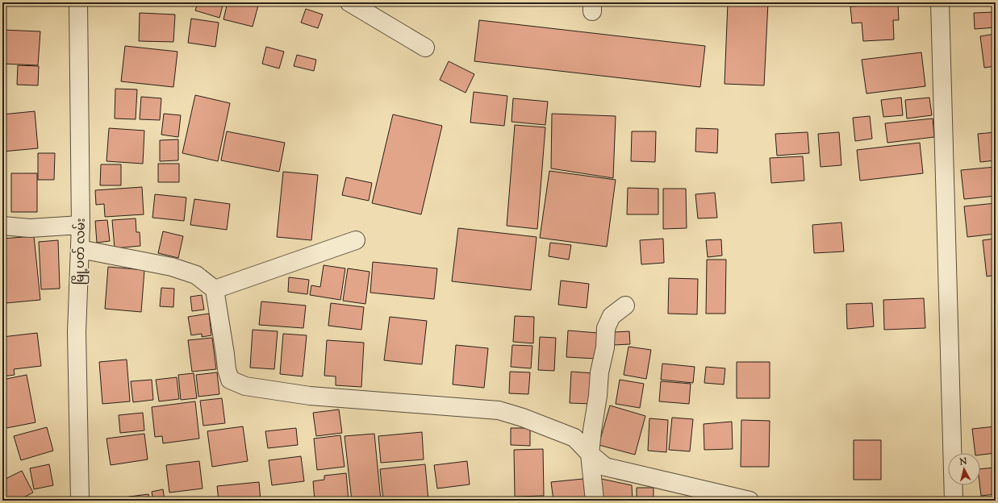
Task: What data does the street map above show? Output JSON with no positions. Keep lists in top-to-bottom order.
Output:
{
  "streets": {
    "street": ["မြို့ပတ် လမ်း"]
  },
  "north": "top"
}
